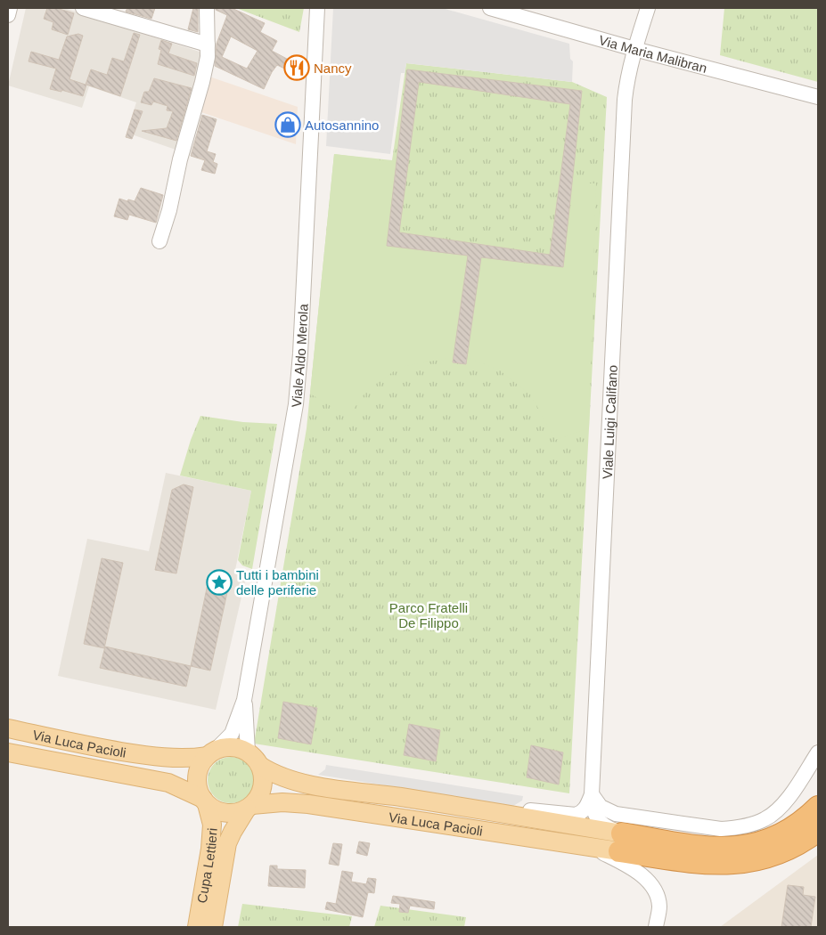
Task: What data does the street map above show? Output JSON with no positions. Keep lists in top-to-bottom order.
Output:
{
  "streets": {
    "main road": ["Via Luca Pacioli", "Cupa Lettieri"],
    "street": ["Via Maria Malibran", "Viale Aldo Merola", "Viale Luigi Califano"]
  },
  "crossings": [
    ["Via Maria Malibran", "Viale Luigi Califano"],
    ["Viale Aldo Merola", "Via Luca Pacioli"],
    ["Viale Aldo Merola", "Cupa Lettieri"],
    ["Viale Luigi Califano", "Via Luca Pacioli"],
    ["Via Luca Pacioli", "Cupa Lettieri"]
  ],
  "parks": ["Parco Fratelli De Filippo"],
  "places": {
    "restaurant": ["Nancy"],
    "shop": ["Autosannino"],
    "place": ["Tutti i bambini delle periferie"]
  }
}
